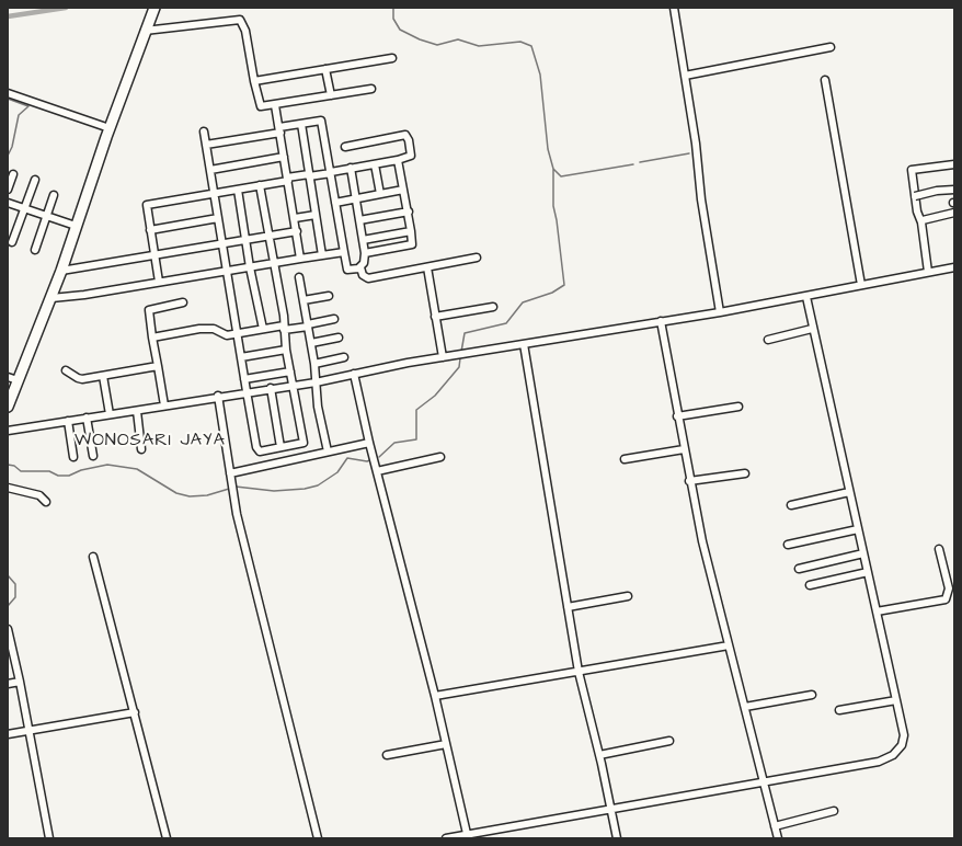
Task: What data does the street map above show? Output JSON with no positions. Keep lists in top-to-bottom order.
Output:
{
  "districts": ["WONOSARI JAYA"]
}
